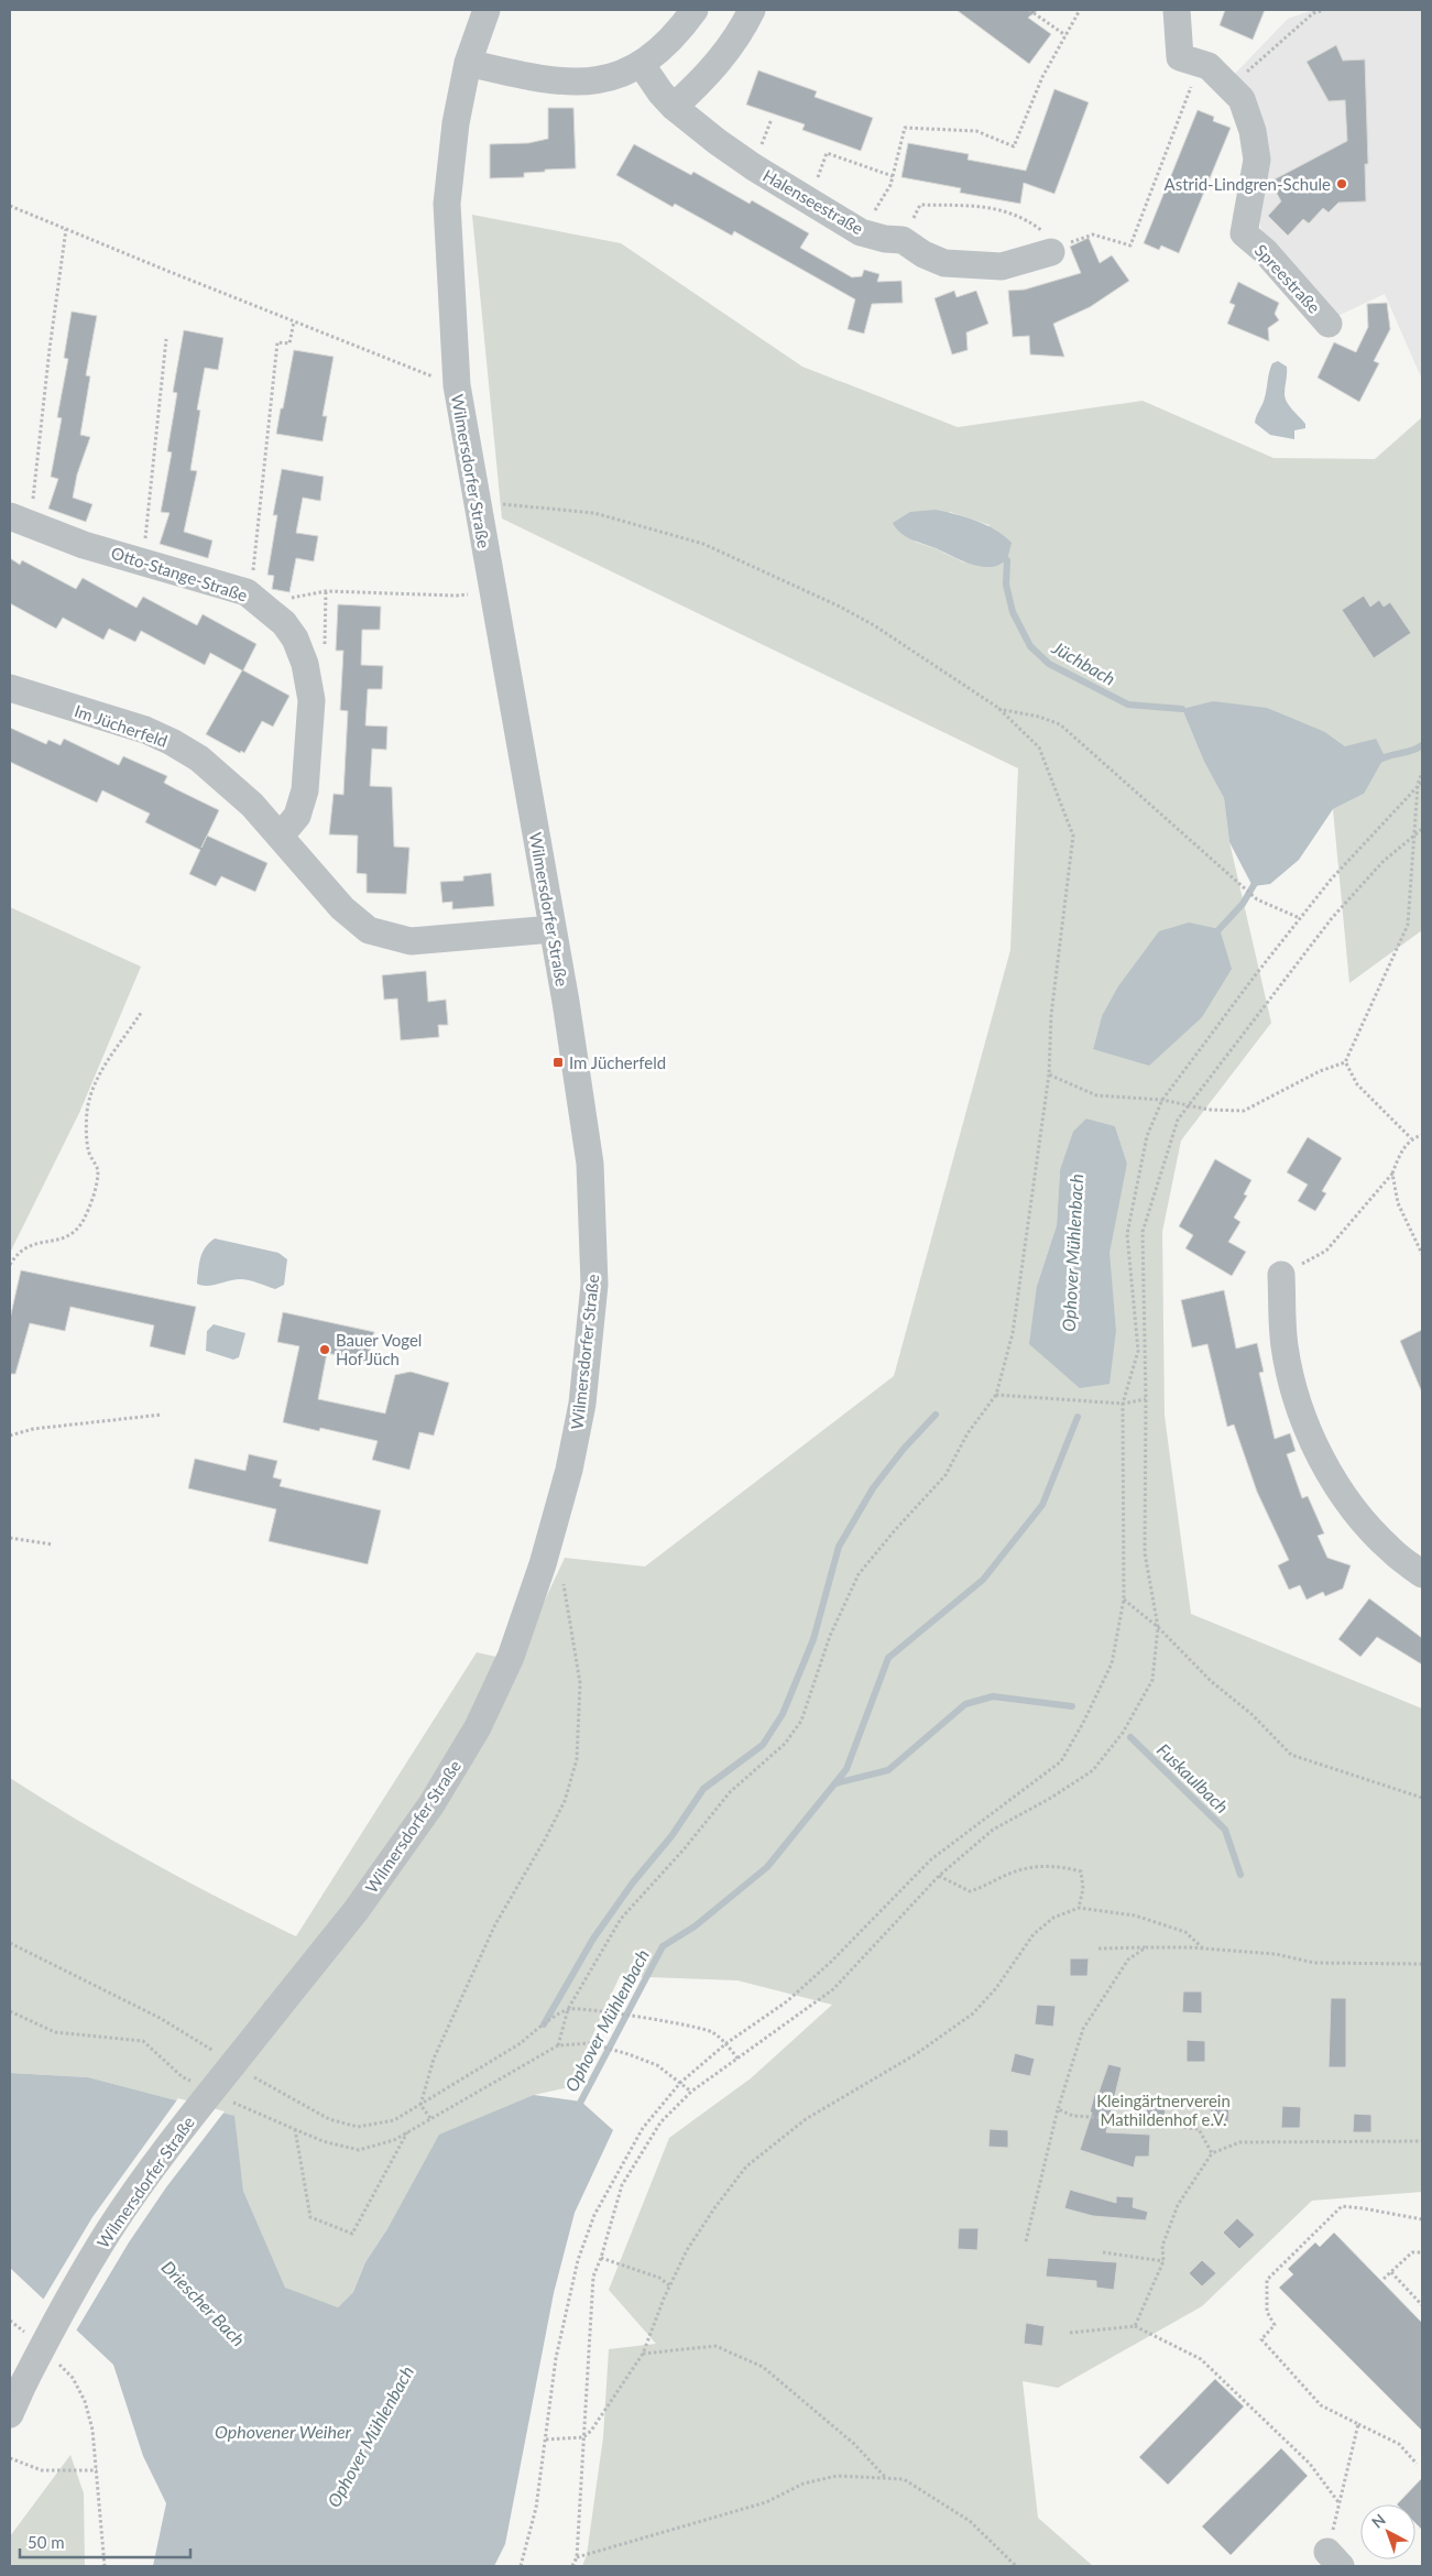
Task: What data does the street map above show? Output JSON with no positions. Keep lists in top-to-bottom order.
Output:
{
  "streets": {
    "street": [
      "Halenseestraße",
      "Spreestraße",
      "Wilmersdorfer Straße",
      "Otto-Stange-Straße",
      "Im Jücherfeld"
    ]
  },
  "crossings": [
    ["Wilmersdorfer Straße", "Im Jücherfeld"],
    ["Otto-Stange-Straße", "Im Jücherfeld"]
  ],
  "water": [
    "Jüchbach",
    "Ophover Mühlenbach",
    "Fuskaulbach",
    "Driescher Bach",
    "Ophovener Weiher"
  ],
  "parks": ["Kleingärtnerverein Mathildenhof e.V."],
  "places": {
    "other": ["Astrid-Lindgren-Schule", "Bauer Vogel Hof Jüch"],
    "transit": ["Im Jücherfeld"]
  },
  "scale_bar": "50 m",
  "north": "top left"
}
